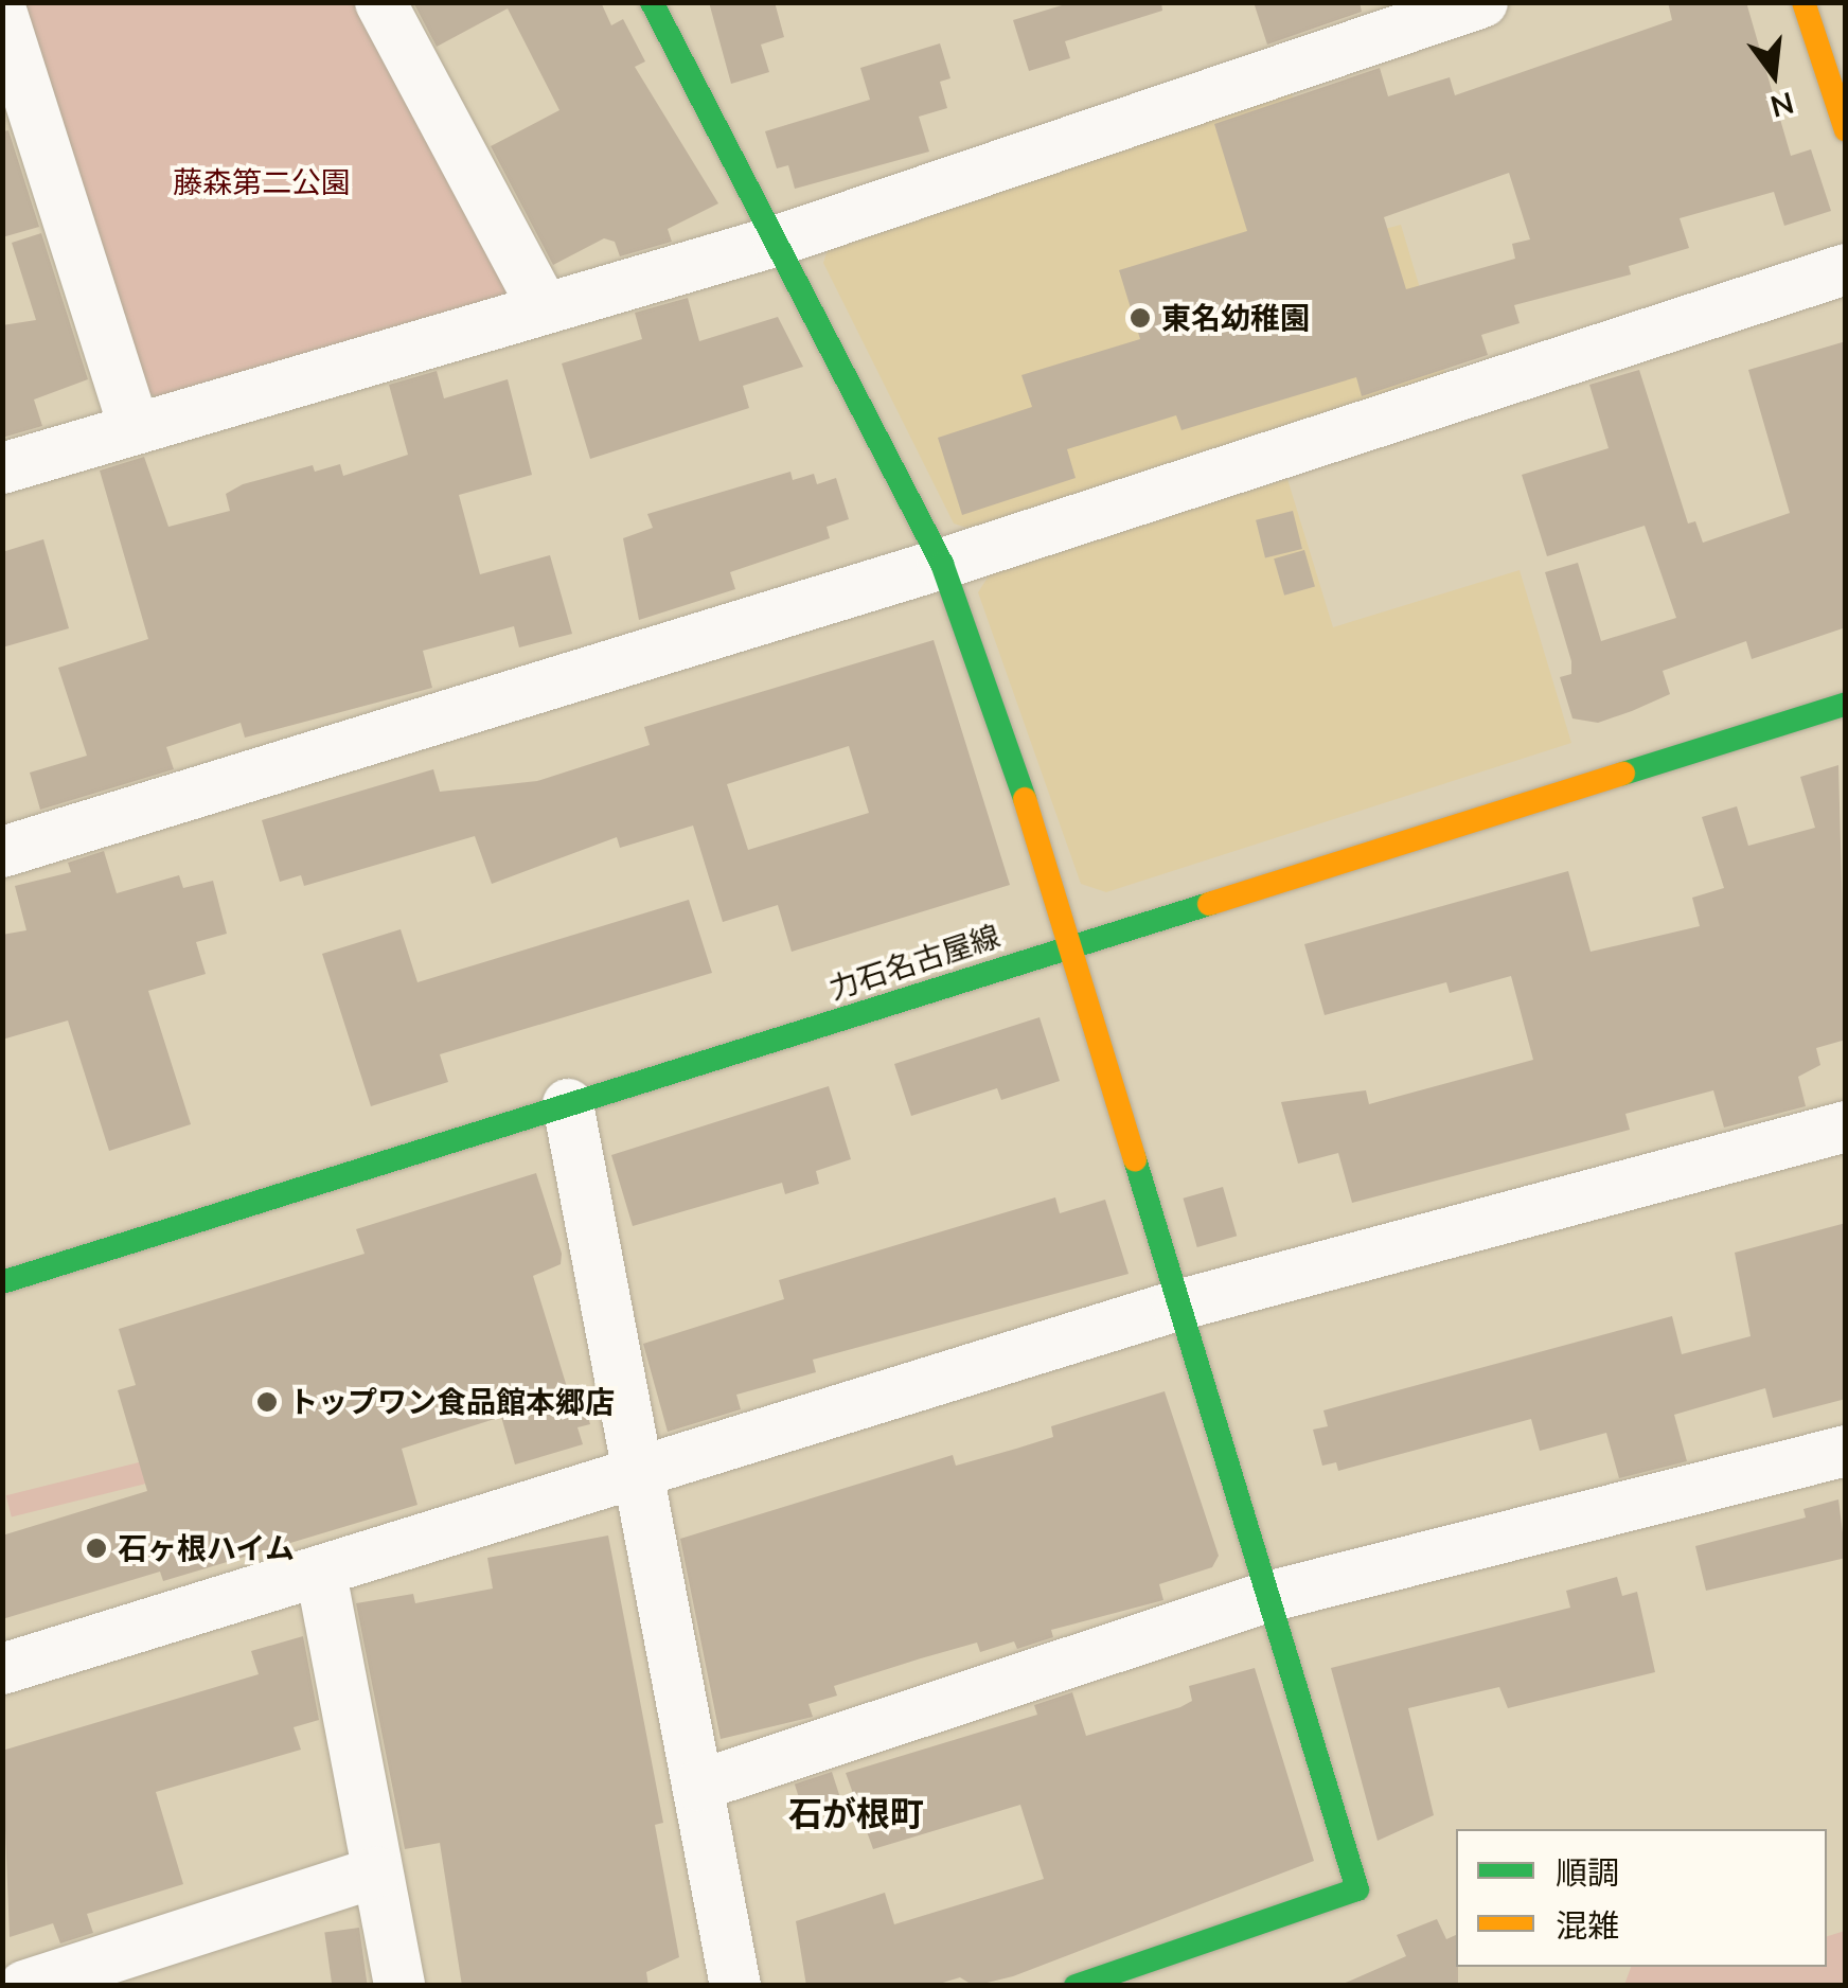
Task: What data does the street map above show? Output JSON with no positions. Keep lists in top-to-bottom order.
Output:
{
  "streets": {
    "street": ["力石名古屋線"]
  },
  "districts": ["石が根町"],
  "parks": ["藤森第二公園"],
  "places": ["東名幼稚園", "トップワン食品館本郷店", "石ヶ根ハイム"],
  "legend": ["順調", "混雑"],
  "north": "bottom"
}
